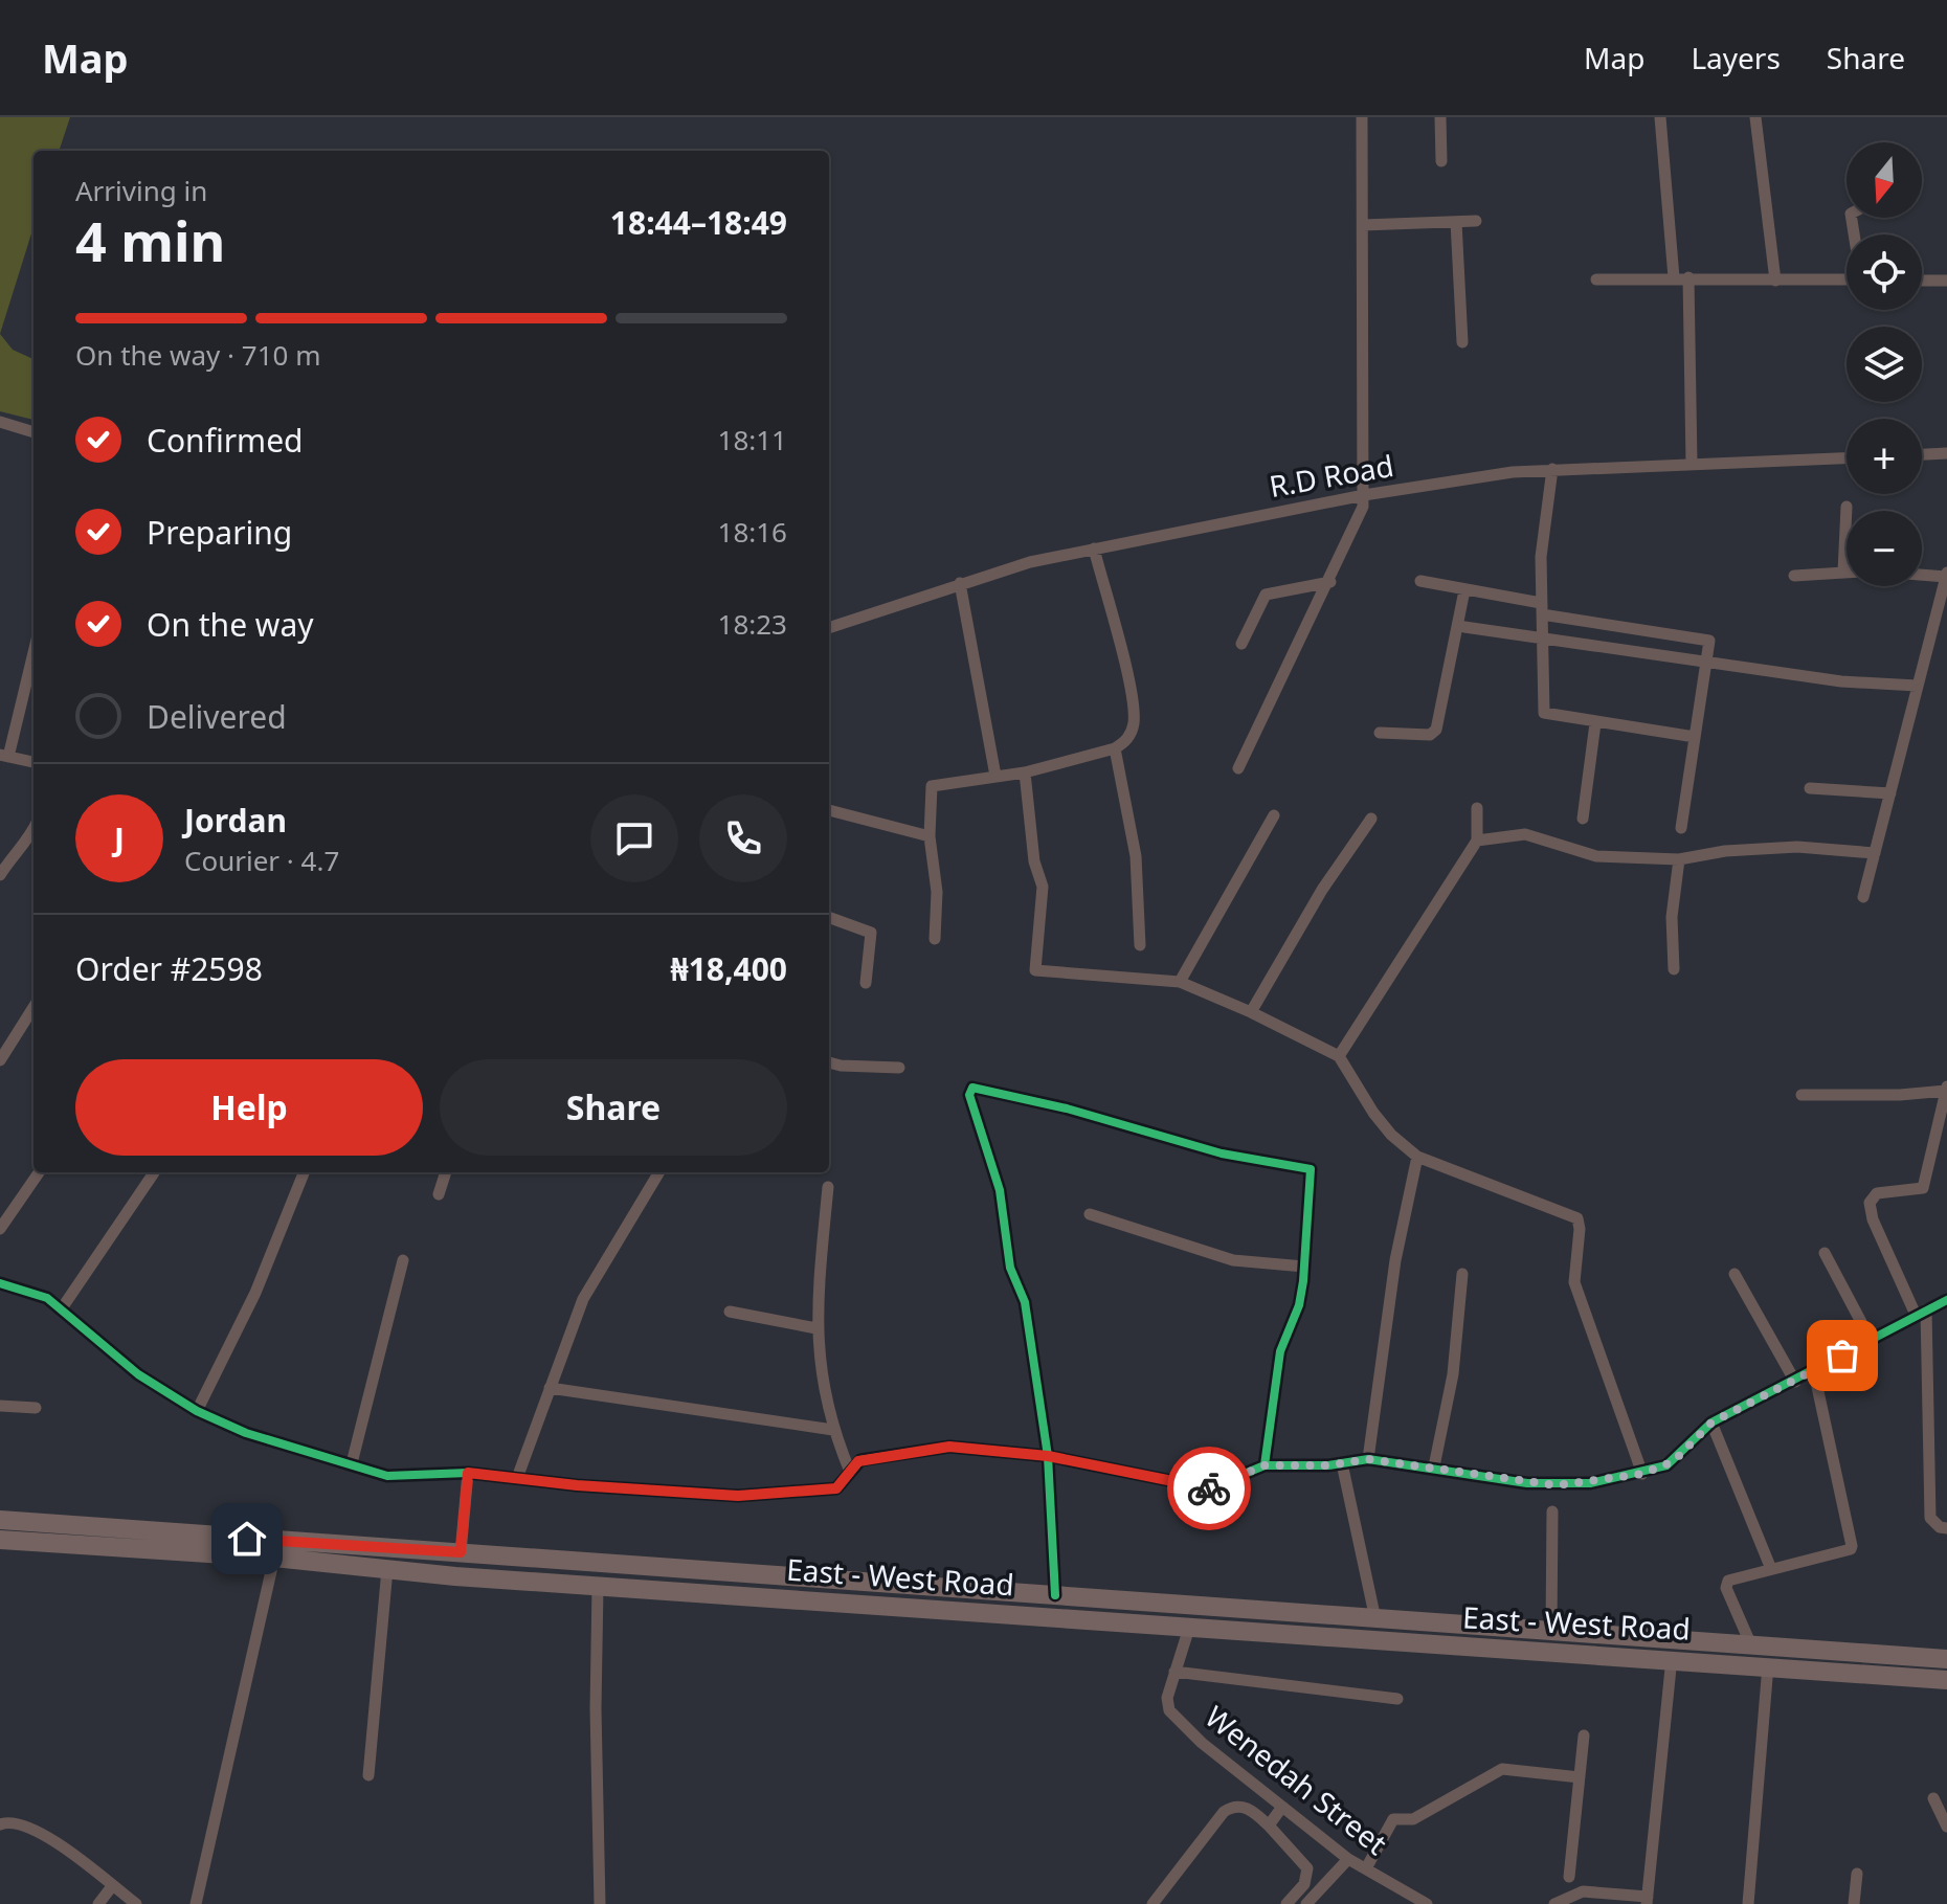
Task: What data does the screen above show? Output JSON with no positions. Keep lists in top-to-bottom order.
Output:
{
  "streets": {
    "main road": ["East - West Road"],
    "street": ["R.D Road", "Wenedah Street"]
  },
  "crossings": [
    ["East - West Road", "Wenedah Street"]
  ],
  "north": "bottom",
  "page": {
    "header": "Map",
    "nav": ["Map", "Layers", "Share"],
    "map_buttons": ["+", "−"],
    "heading": ["4 min", "Arriving in", "18:44–18:49"],
    "panel": [
      "Jordan",
      "Courier · 4.7",
      "Order #2598",
      "₦18,400"
    ],
    "bar": "On the way · 710 m",
    "list": [
      ["Confirmed", "18:11"],
      ["Preparing", "18:16"],
      ["On the way", "18:23"],
      "Delivered"
    ],
    "round": "J",
    "buttons": ["Help", "Share"]
  }
}
